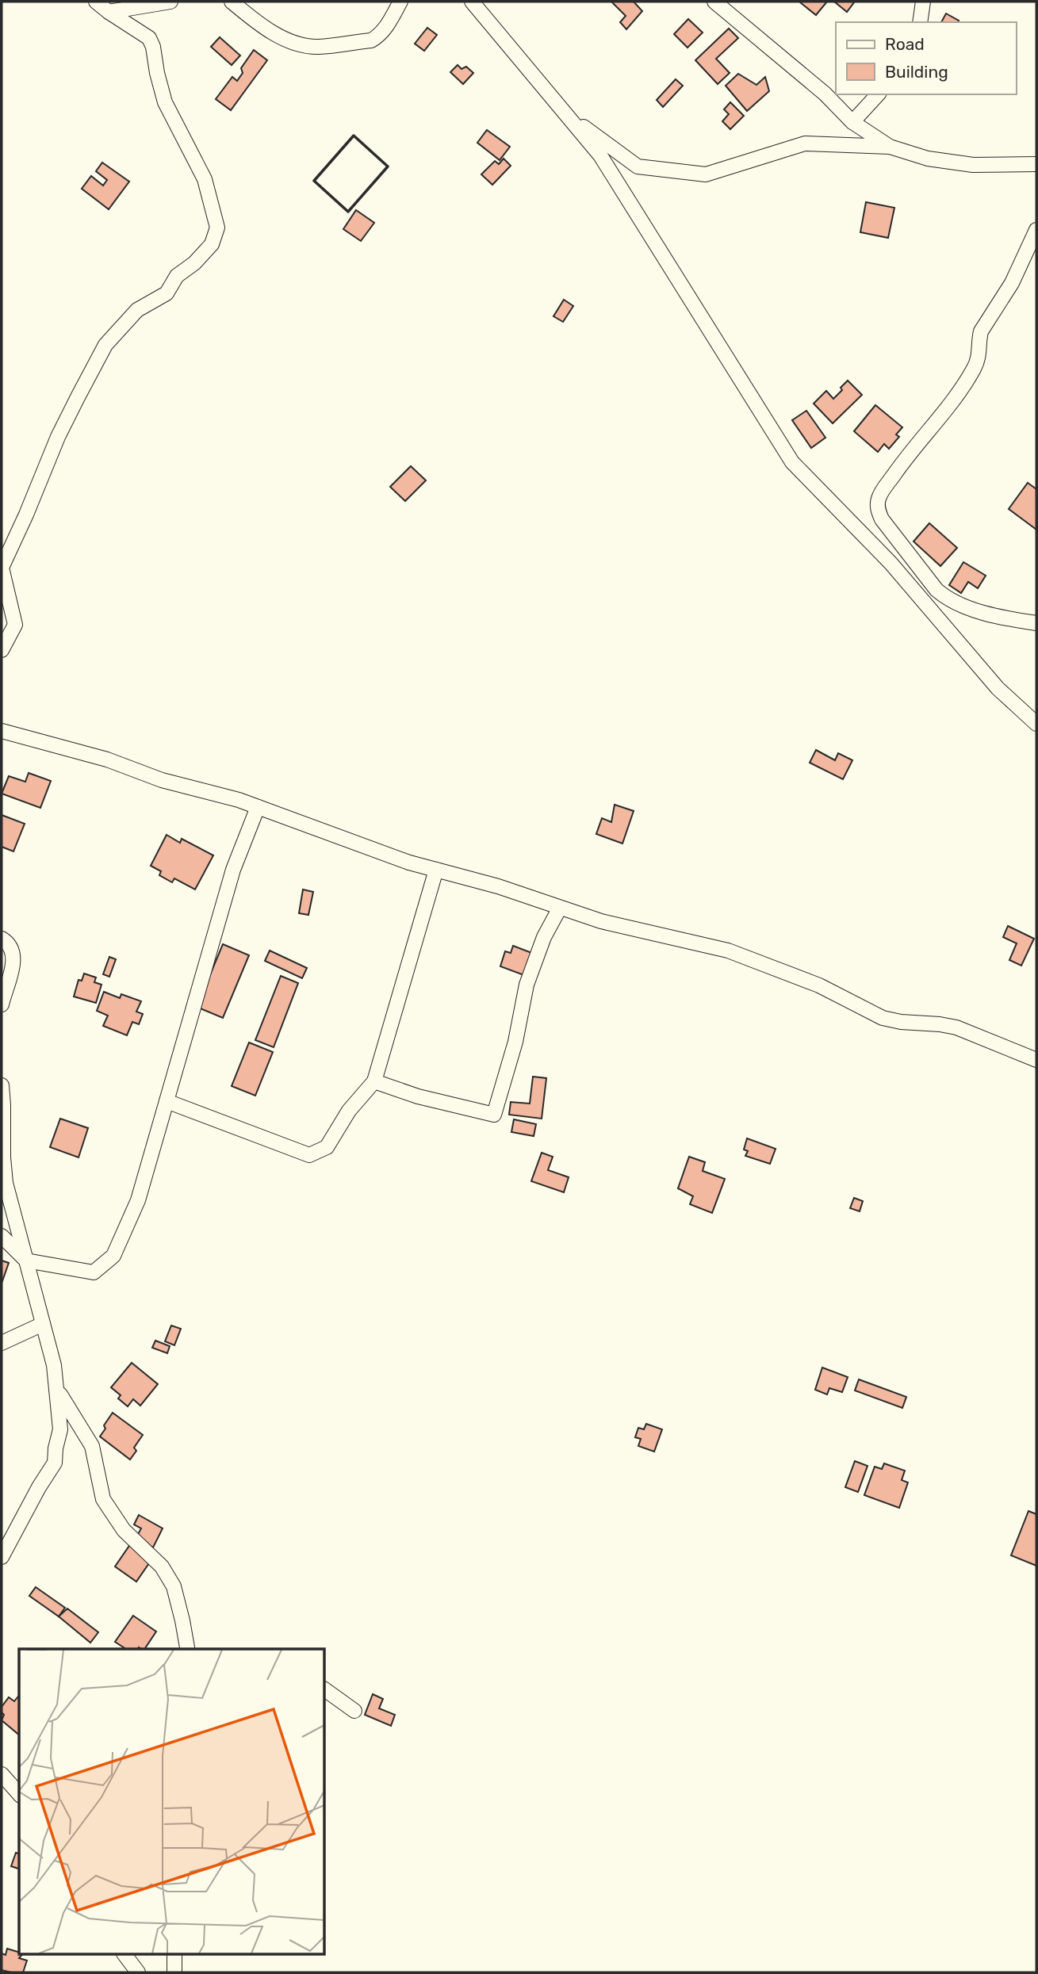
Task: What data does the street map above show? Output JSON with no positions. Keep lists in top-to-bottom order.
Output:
{
  "legend": ["Road", "Building"]
}
